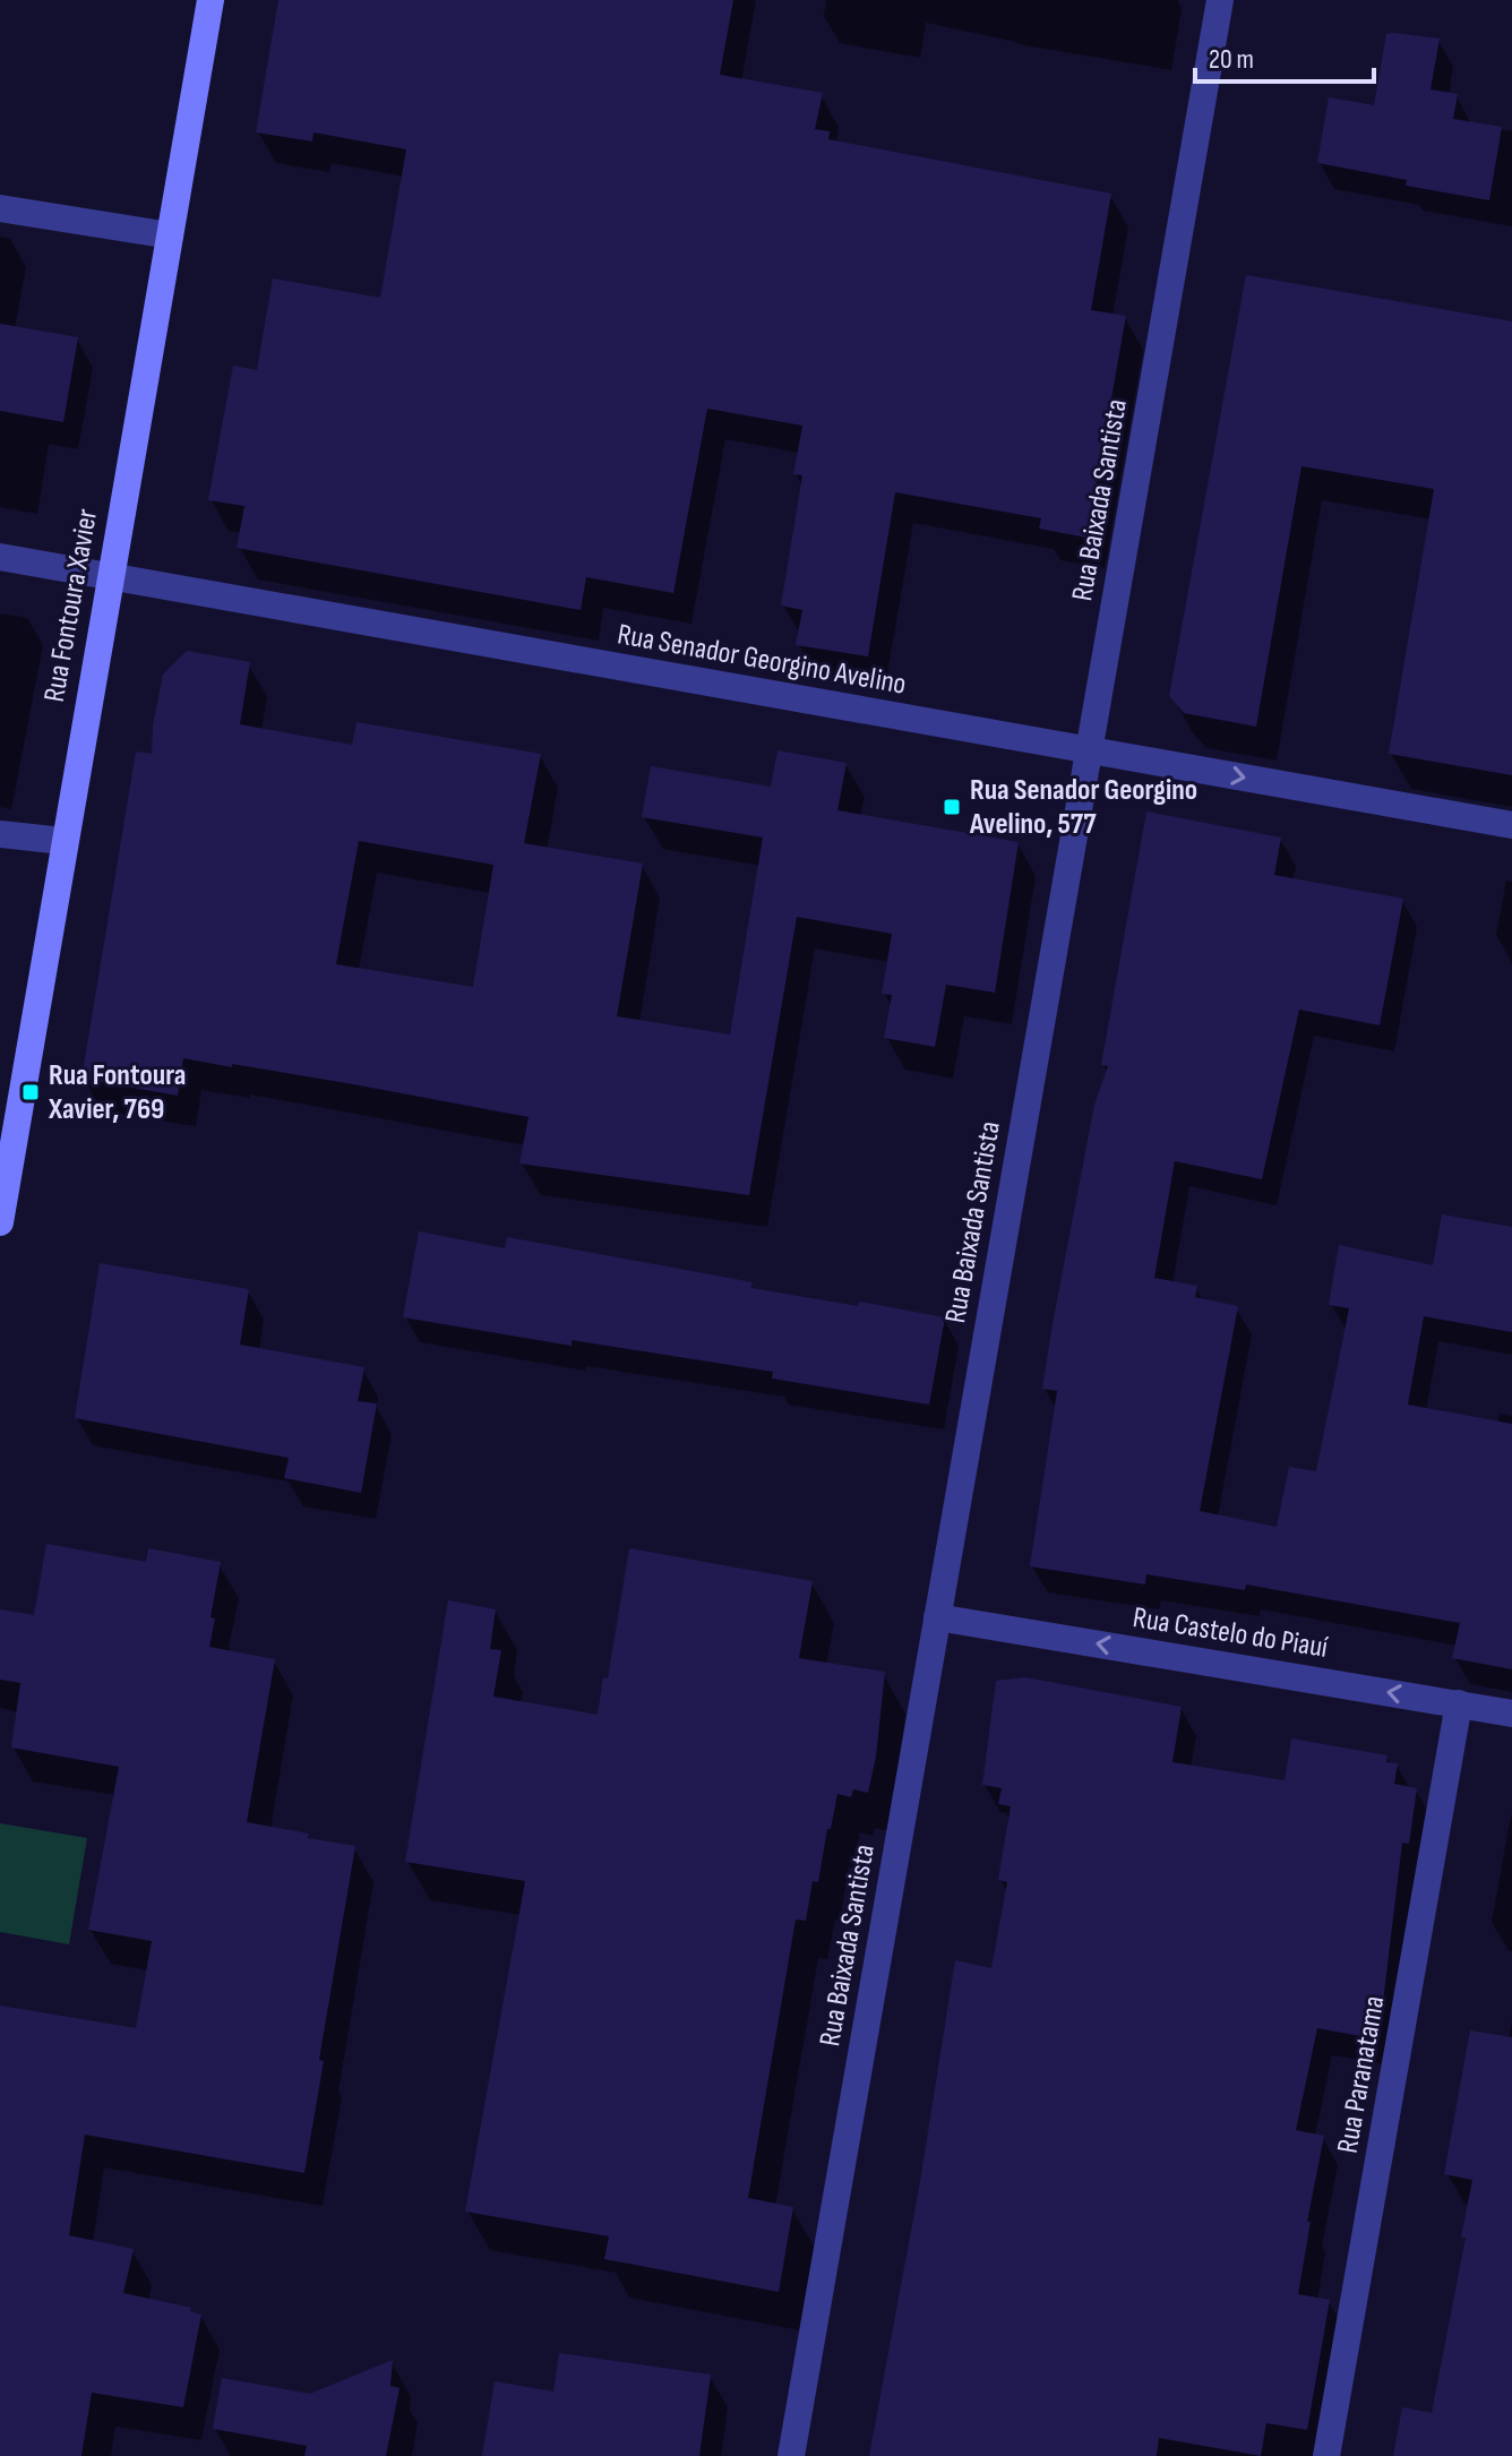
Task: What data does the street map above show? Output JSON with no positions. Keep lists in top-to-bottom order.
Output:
{
  "streets": {
    "main road": ["Rua Fontoura Xavier"],
    "street": [
      "Rua Baixada Santista",
      "Rua Senador Georgino Avelino",
      "Rua Castelo do Piauí",
      "Rua Paranatama"
    ]
  },
  "crossings": [
    ["Rua Baixada Santista", "Rua Senador Georgino Avelino"],
    ["Rua Baixada Santista", "Rua Castelo do Piauí"],
    ["Rua Fontoura Xavier", "Rua Senador Georgino Avelino"],
    ["Rua Castelo do Piauí", "Rua Paranatama"]
  ],
  "one_way": ["Rua Castelo do Piauí"],
  "places": {
    "transit": ["Rua Senador Georgino Avelino, 577", "Rua Fontoura Xavier, 769"]
  },
  "scale_bar": "20 m"
}
